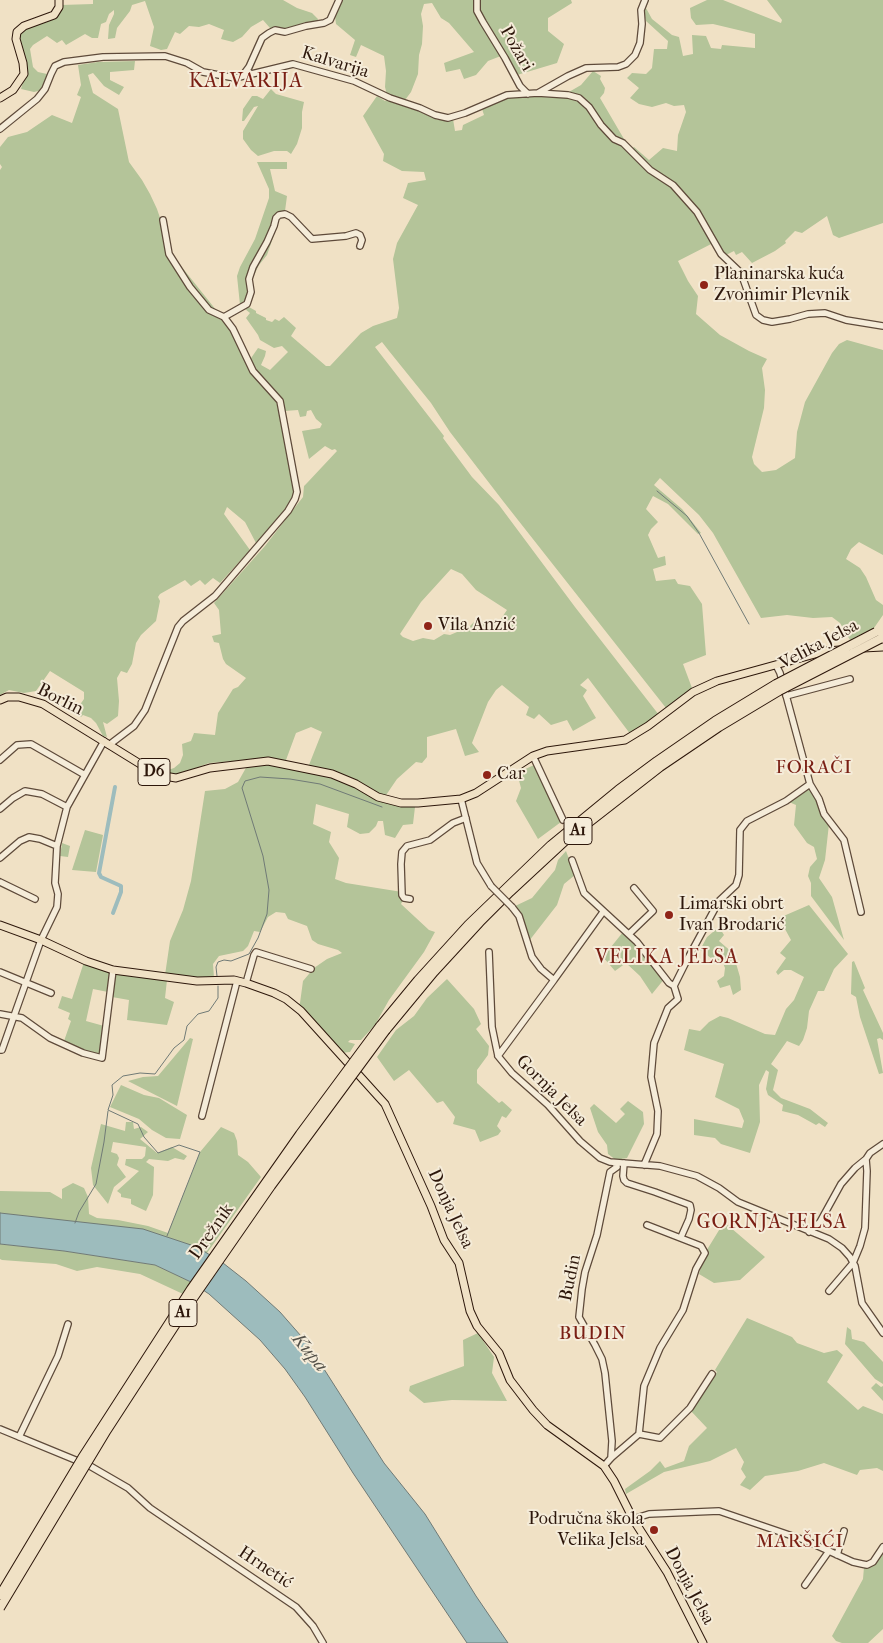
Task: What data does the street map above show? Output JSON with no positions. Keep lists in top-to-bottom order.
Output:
{
  "streets": {
    "highway": ["Velika Jelsa", "A1", "Drežnik"],
    "main road": ["Borlin", "D6", "Donja Jelsa"],
    "street": [
      "Požari",
      "Kalvarija",
      "Gornja Jelsa",
      "Budin",
      "Hrnetić"
    ]
  },
  "crossings": [
    ["Požari", "Kalvarija"],
    ["Velika Jelsa", "Drežnik"],
    ["Borlin", "D6"],
    ["Gornja Jelsa", "Budin"]
  ],
  "districts": [
    "KALVARIJA",
    "FORAČI",
    "VELIKA JELSA",
    "GORNJA JELSA",
    "BUDIN",
    "MARŠIĆI"
  ],
  "water": ["Kupa"],
  "places": [
    "Planinarska kuća Zvonimir Plevnik",
    "Vila Anzić",
    "Car",
    "Limarski obrt Ivan Brodarić",
    "Područna škola Velika Jelsa"
  ]
}
